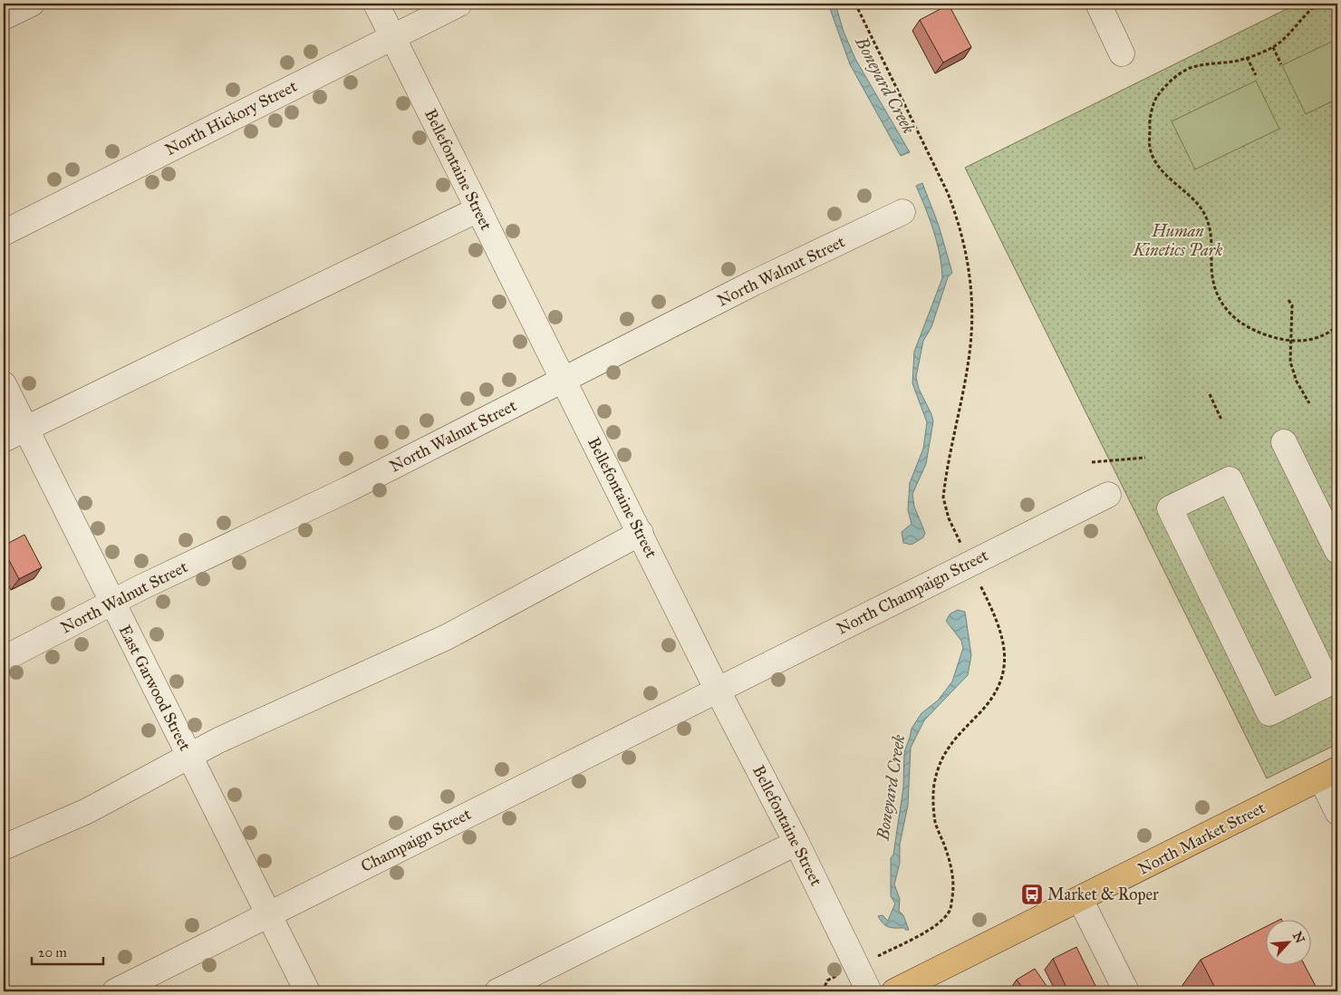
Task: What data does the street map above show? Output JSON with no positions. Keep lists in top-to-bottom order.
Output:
{
  "streets": {
    "main road": ["North Market Street"],
    "street": [
      "North Hickory Street",
      "Bellefontaine Street",
      "North Walnut Street",
      "North Champaign Street",
      "East Garwood Street",
      "Champaign Street"
    ]
  },
  "crossings": [
    ["North Hickory Street", "Bellefontaine Street"],
    ["Bellefontaine Street", "North Walnut Street"],
    ["Bellefontaine Street", "North Champaign Street"],
    ["Bellefontaine Street", "Champaign Street"],
    ["North Walnut Street", "East Garwood Street"],
    ["North Champaign Street", "Champaign Street"],
    ["East Garwood Street", "Champaign Street"]
  ],
  "water": ["Boneyard Creek"],
  "parks": ["Human Kinetics Park"],
  "places": {
    "bus stop": ["Market & Roper"]
  },
  "scale_bar": "20 m",
  "north": "top right"
}
